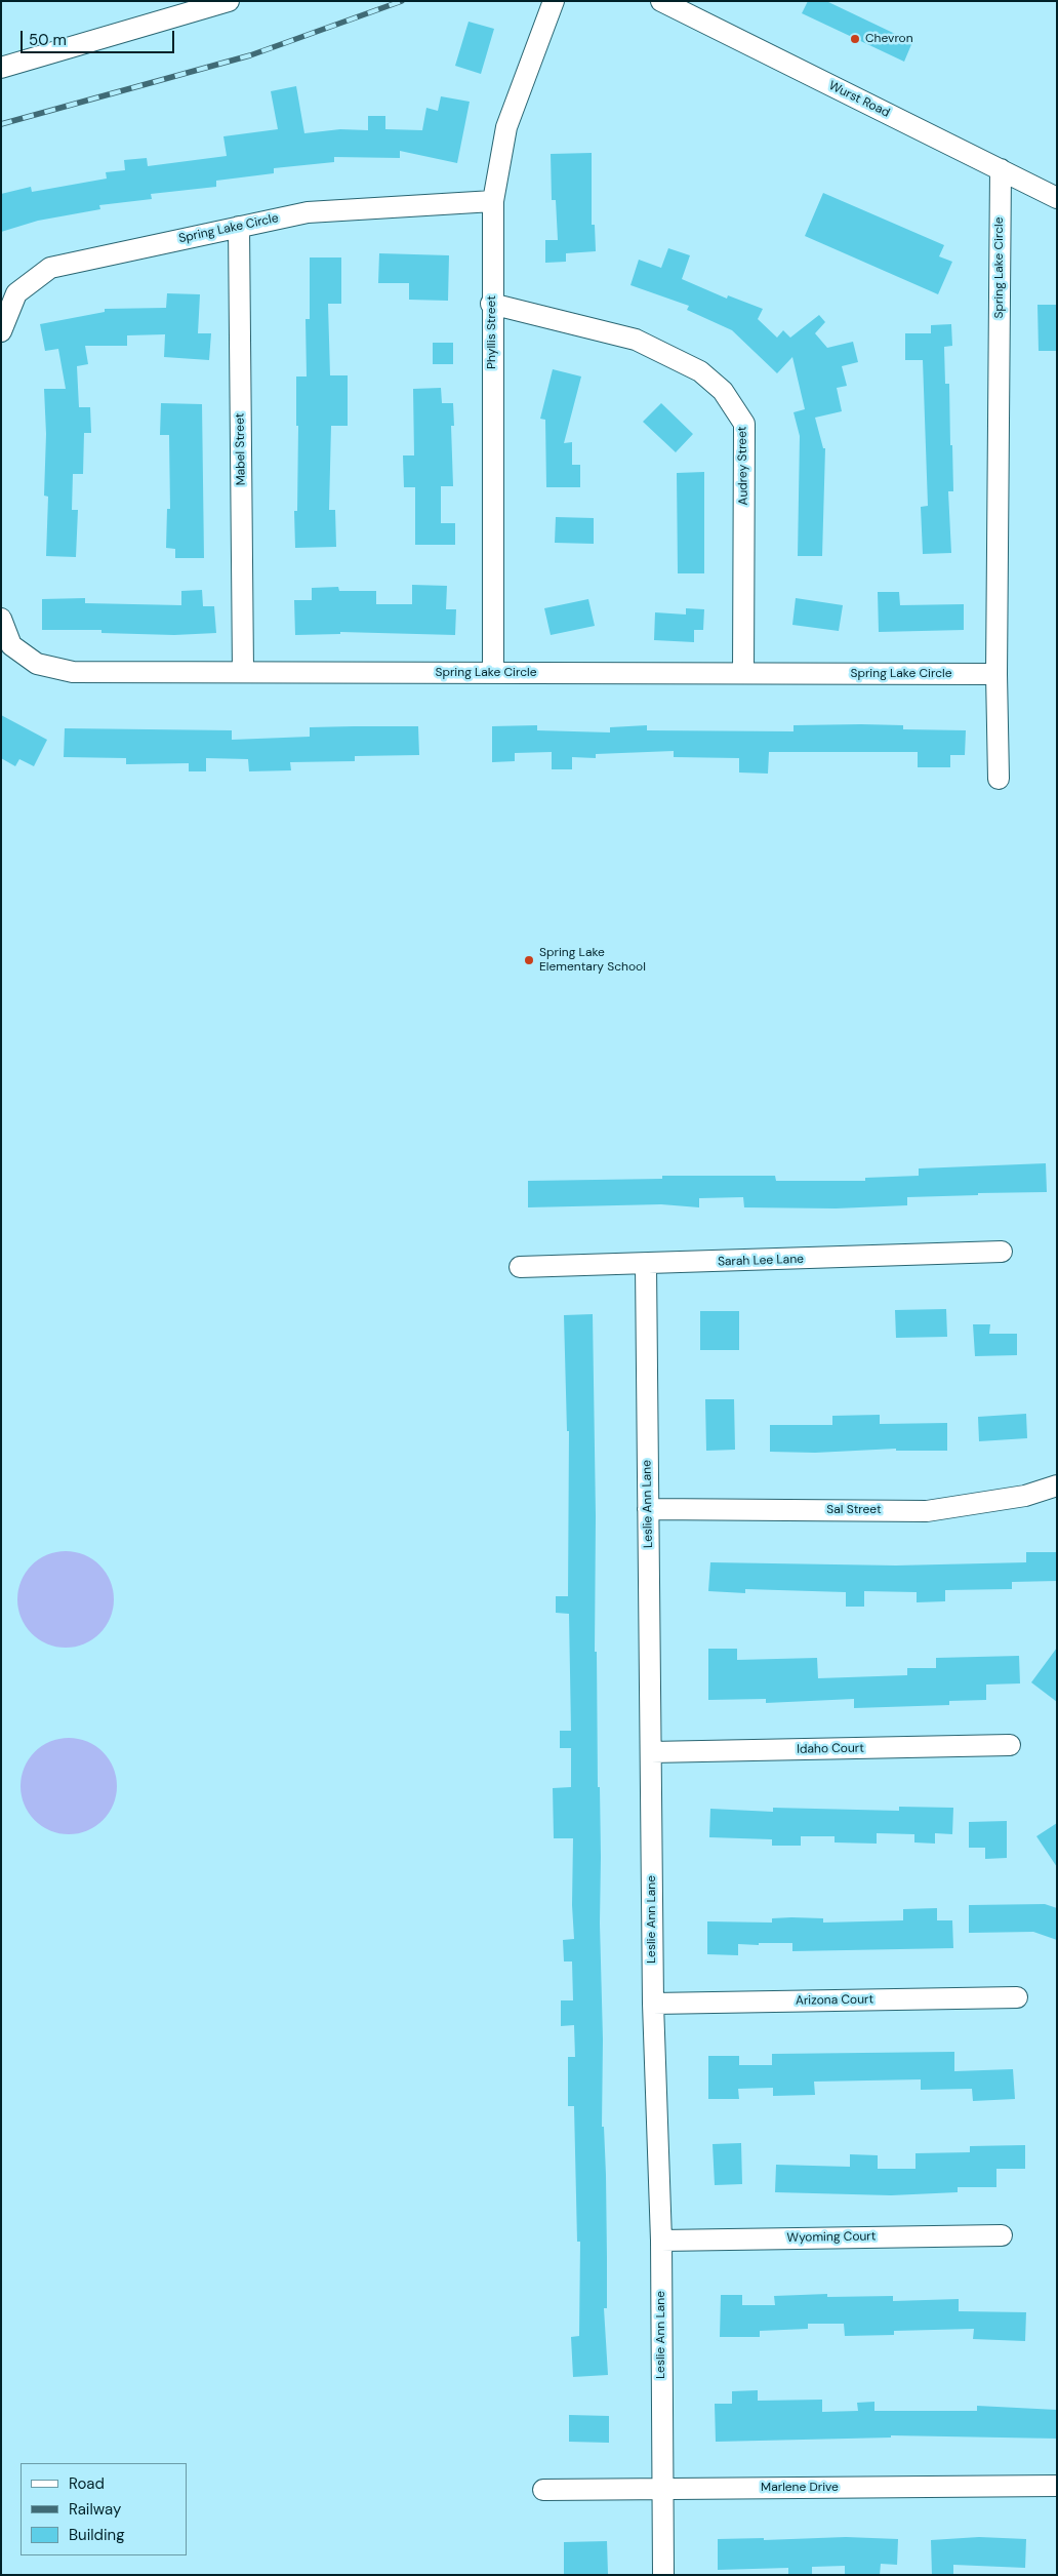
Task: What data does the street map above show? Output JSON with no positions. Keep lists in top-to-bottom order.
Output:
{
  "streets": {
    "street": [
      "Wurst Road",
      "Spring Lake Circle",
      "Phyllis Street",
      "Mabel Street",
      "Audrey Street",
      "Sarah Lee Lane",
      "Leslie Ann Lane",
      "Sal Street",
      "Idaho Court",
      "Arizona Court",
      "Wyoming Court",
      "Marlene Drive"
    ]
  },
  "crossings": [
    ["Wurst Road", "Spring Lake Circle"],
    ["Spring Lake Circle", "Phyllis Street"],
    ["Spring Lake Circle", "Mabel Street"],
    ["Spring Lake Circle", "Audrey Street"],
    ["Phyllis Street", "Audrey Street"],
    ["Sarah Lee Lane", "Leslie Ann Lane"],
    ["Leslie Ann Lane", "Sal Street"],
    ["Leslie Ann Lane", "Idaho Court"],
    ["Leslie Ann Lane", "Arizona Court"],
    ["Leslie Ann Lane", "Wyoming Court"],
    ["Leslie Ann Lane", "Marlene Drive"]
  ],
  "places": ["Chevron", "Spring Lake Elementary School"],
  "legend": ["Road", "Railway", "Building"],
  "scale_bar": "50 m"
}
